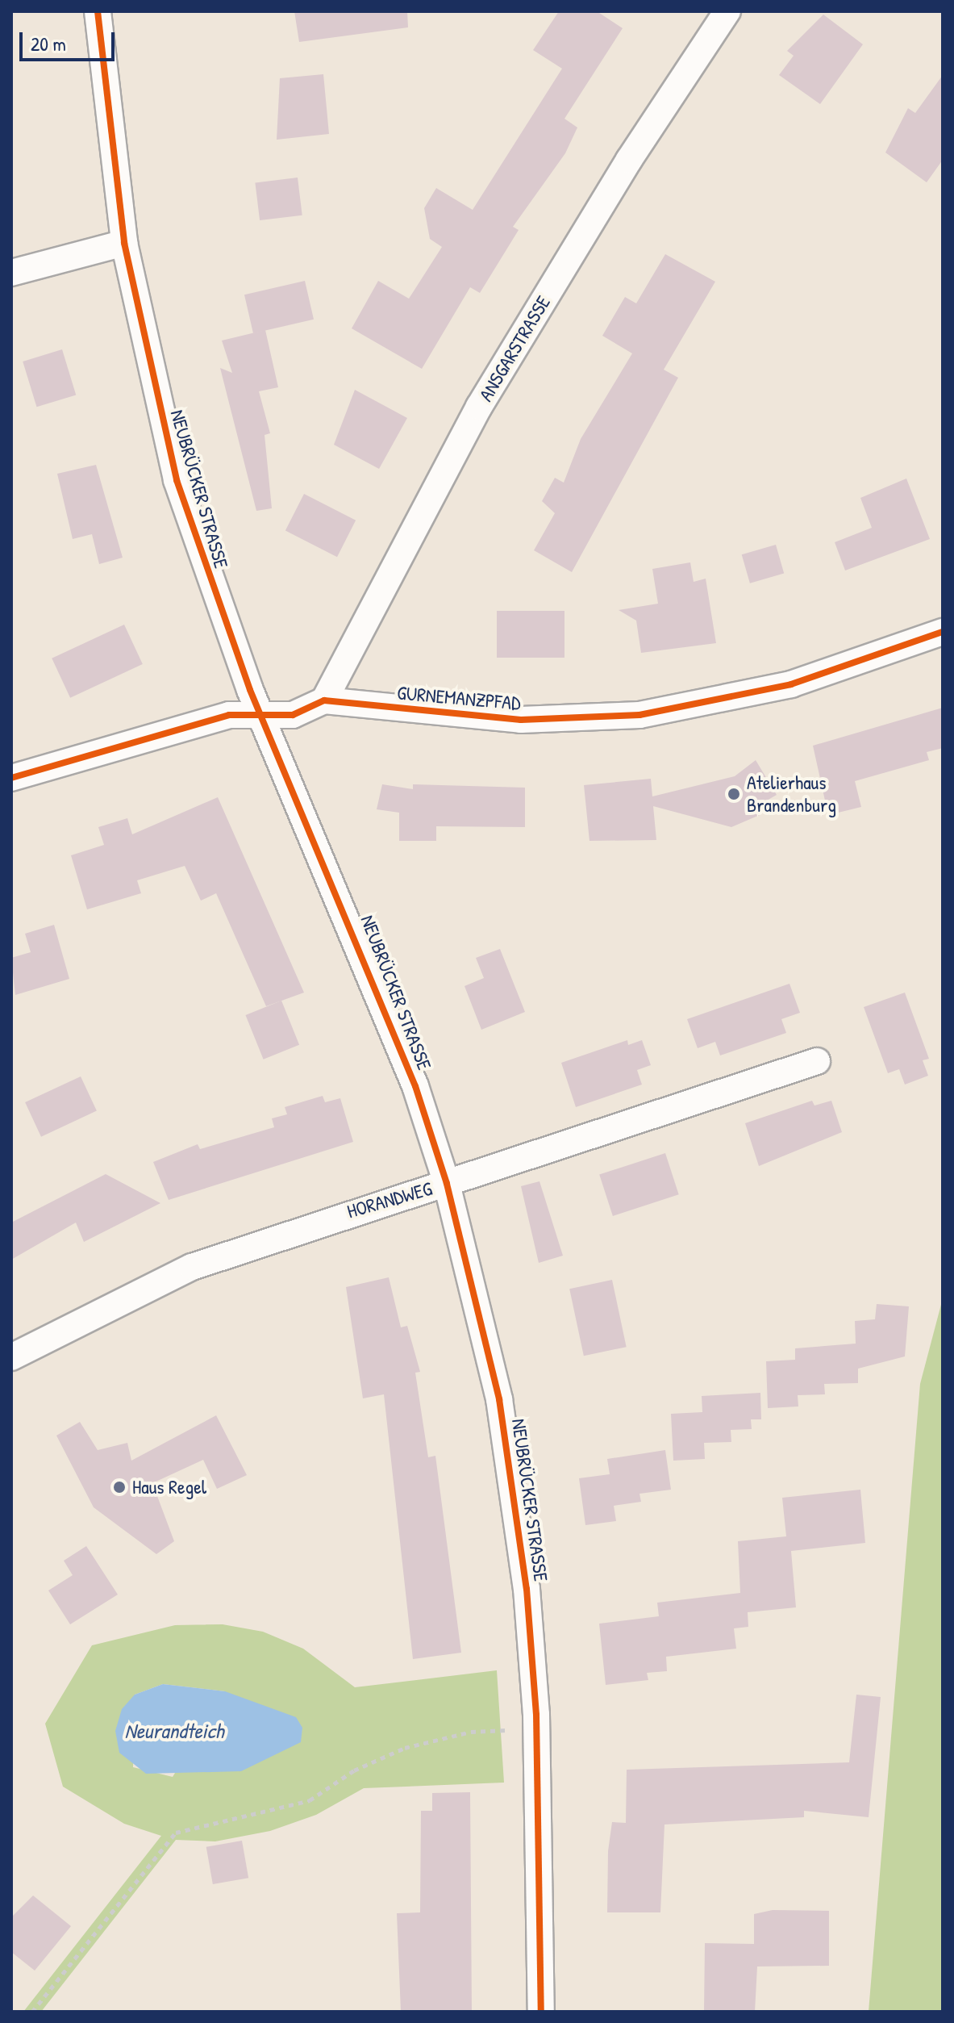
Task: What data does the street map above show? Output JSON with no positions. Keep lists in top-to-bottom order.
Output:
{
  "streets": {
    "street": [
      "ANSGARSTRASSE",
      "NEUBRÜCKER STRASSE",
      "GURNEMANZPFAD",
      "HORANDWEG"
    ]
  },
  "crossings": [
    ["ANSGARSTRASSE", "GURNEMANZPFAD"],
    ["NEUBRÜCKER STRASSE", "HORANDWEG"]
  ],
  "water": ["Neurandteich"],
  "places": ["Atelierhaus Brandenburg", "Haus Regel"],
  "scale_bar": "20 m"
}
